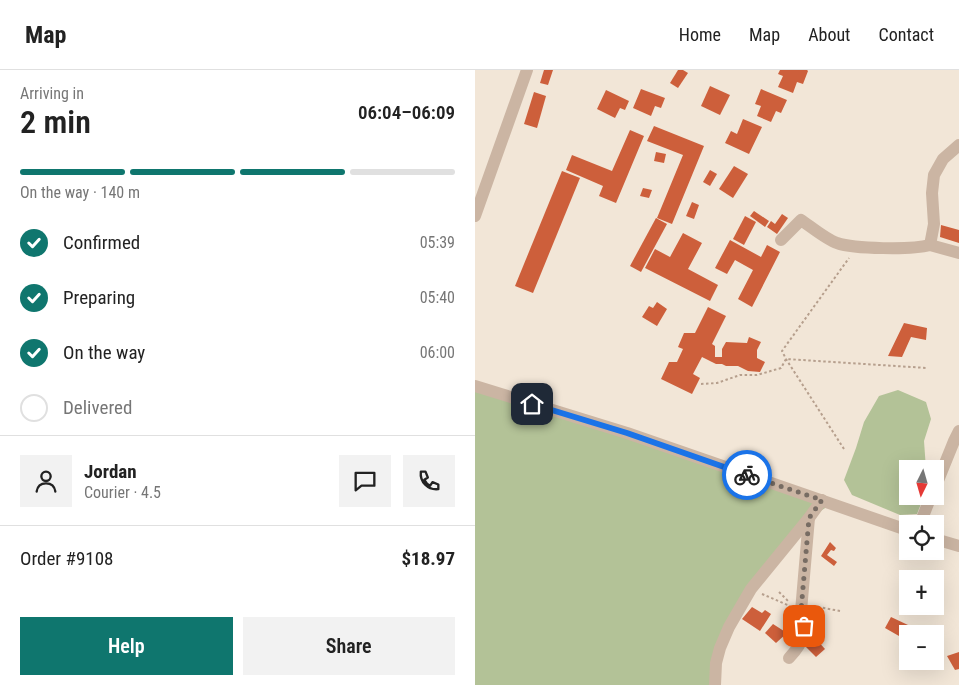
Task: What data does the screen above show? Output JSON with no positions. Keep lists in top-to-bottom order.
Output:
{
  "north": "bottom",
  "page": {
    "header": "Map",
    "nav": [
      "Home",
      "Map",
      "About",
      "Contact"
    ],
    "heading": ["2 min", "Arriving in", "06:04–06:09"],
    "panel": [
      "Jordan",
      "Courier · 4.5",
      "Order #9108",
      "$18.97"
    ],
    "bar": "On the way · 140 m",
    "list": [
      ["Confirmed", "05:39"],
      ["Preparing", "05:40"],
      ["On the way", "06:00"],
      "Delivered"
    ],
    "map_buttons": ["+", "−"],
    "buttons": ["Help", "Share"]
  }
}
